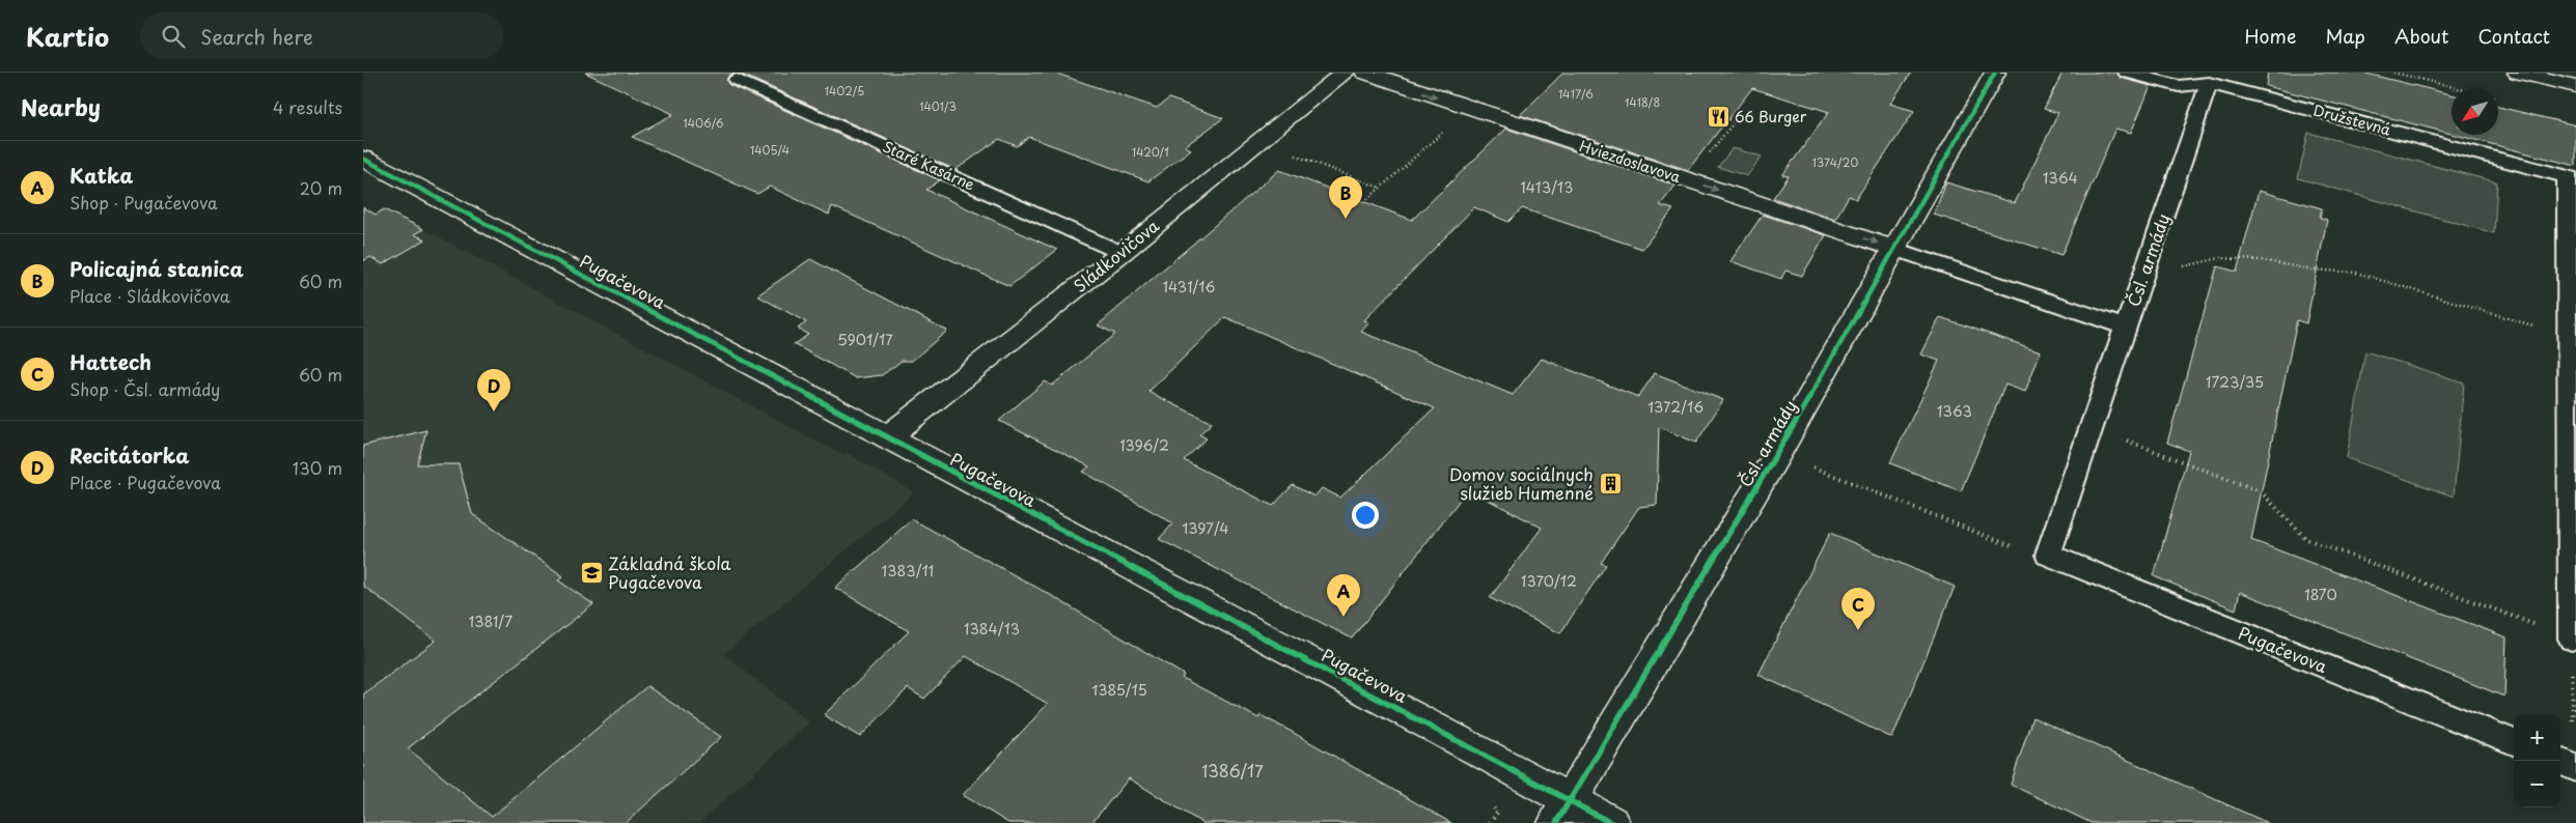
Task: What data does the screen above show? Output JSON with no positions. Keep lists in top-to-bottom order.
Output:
{
  "streets": {
    "street": [
      "Hviezdoslavova",
      "Sládkovičova",
      "Čsl. armády",
      "Pugačevova"
    ],
    "lane": ["Družstevná", "Staré Kasárne"]
  },
  "crossings": [
    ["Družstevná", "Čsl. armády"],
    ["Hviezdoslavova", "Čsl. armády"],
    ["Staré Kasárne", "Sládkovičova"],
    ["Sládkovičova", "Pugačevova"],
    ["Čsl. armády", "Pugačevova"]
  ],
  "one_way": ["Hviezdoslavova"],
  "places": {
    "restaurant": ["66 Burger"],
    "building": ["Domov sociálnych služieb Humenné"],
    "school or university": ["Základná škola Pugačevova"]
  },
  "house_numbers": [
    "1402/5",
    "1417/6",
    "1418/8",
    "1401/3",
    "1406/6",
    "1405/4",
    "1420/1",
    "1374/20",
    "1364",
    "1413/13",
    "1431/16",
    "5901/17",
    "1723/35",
    "1372/16",
    "1363",
    "1396/2",
    "1397/4",
    "1383/11",
    "1370/12",
    "1870",
    "1381/7",
    "1384/13",
    "1385/15",
    "1386/17"
  ],
  "north": "bottom left",
  "page": {
    "header": "Kartio",
    "search": "Search here",
    "nav": [
      "Home",
      "Map",
      "About",
      "Contact"
    ],
    "heading": ["Nearby", "4 results"],
    "list": [
      {
        "mark": "A",
        "name": "Katka",
        "note": "Shop · Pugačevova",
        "value": "20 m"
      },
      {
        "mark": "B",
        "name": "Policajná stanica",
        "note": "Place · Sládkovičova",
        "value": "60 m"
      },
      {
        "mark": "C",
        "name": "Hattech",
        "note": "Shop · Čsl. armády",
        "value": "60 m"
      },
      {
        "mark": "D",
        "name": "Recitátorka",
        "note": "Place · Pugačevova",
        "value": "130 m"
      }
    ],
    "pins": [
      "B",
      "D",
      "A",
      "C"
    ],
    "map_buttons": ["+", "−"]
  }
}
